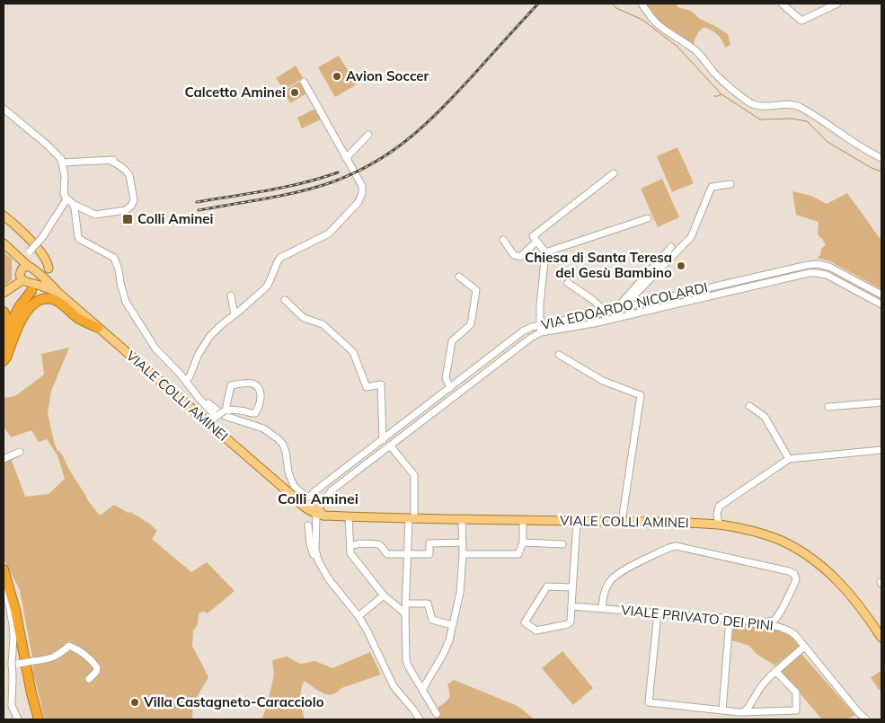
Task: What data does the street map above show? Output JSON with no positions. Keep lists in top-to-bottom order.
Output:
{
  "streets": {
    "main road": ["VIALE COLLI AMINEI"],
    "street": ["VIA EDOARDO NICOLARDI", "VIALE PRIVATO DEI PINI"]
  },
  "crossings": [
    ["VIA EDOARDO NICOLARDI", "VIALE COLLI AMINEI"]
  ],
  "districts": ["Colli Aminei"],
  "places": {
    "other": [
      "Avion Soccer",
      "Calcetto Aminei",
      "Chiesa di Santa Teresa del Gesù Bambino",
      "Villa Castagneto-Caracciolo"
    ],
    "transit": ["Colli Aminei"]
  }
}
